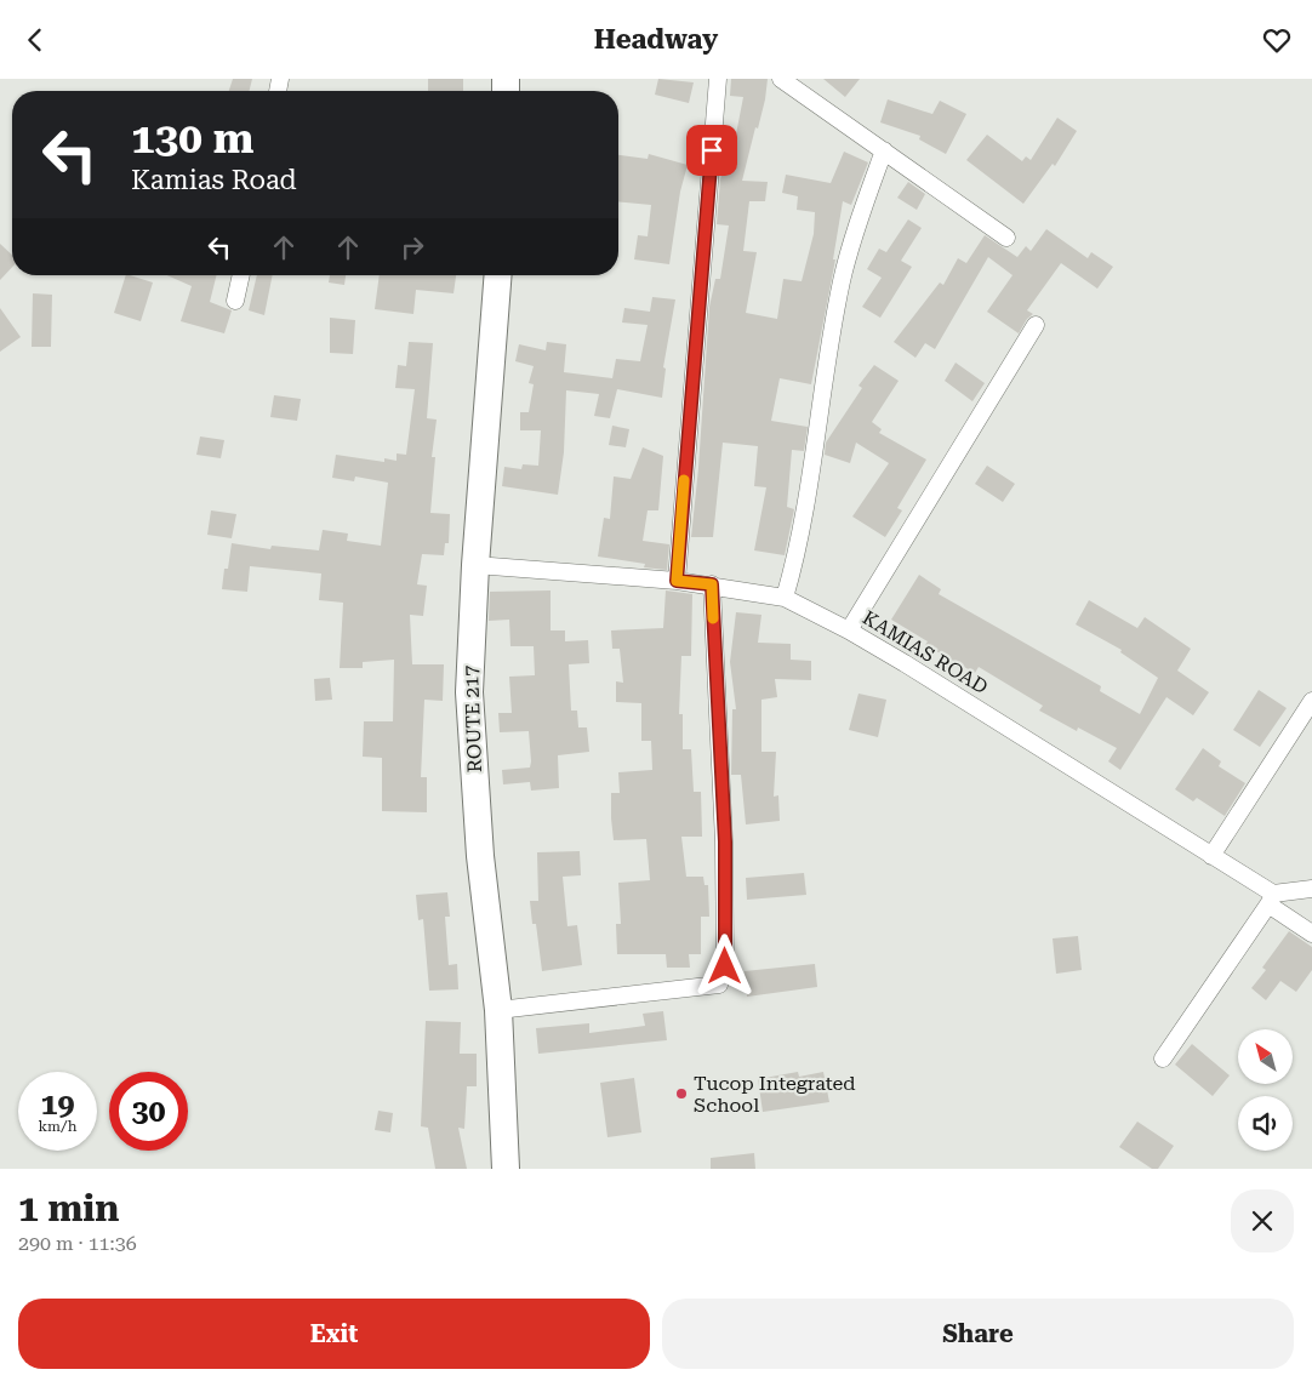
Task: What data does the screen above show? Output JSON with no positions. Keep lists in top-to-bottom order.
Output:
{
  "streets": {
    "main road": ["ROUTE 217"],
    "street": ["KAMIAS ROAD"]
  },
  "crossings": [
    ["KAMIAS ROAD", "ROUTE 217"]
  ],
  "places": ["Tucop Integrated School"],
  "north": "top left",
  "page": {
    "header": "Headway",
    "turn": ["130 m", "Kamias Road"],
    "speed": "19 km/h",
    "limit": "30",
    "heading": ["1 min", "290 m · 11:36"],
    "buttons": ["Exit", "Share"]
  }
}
